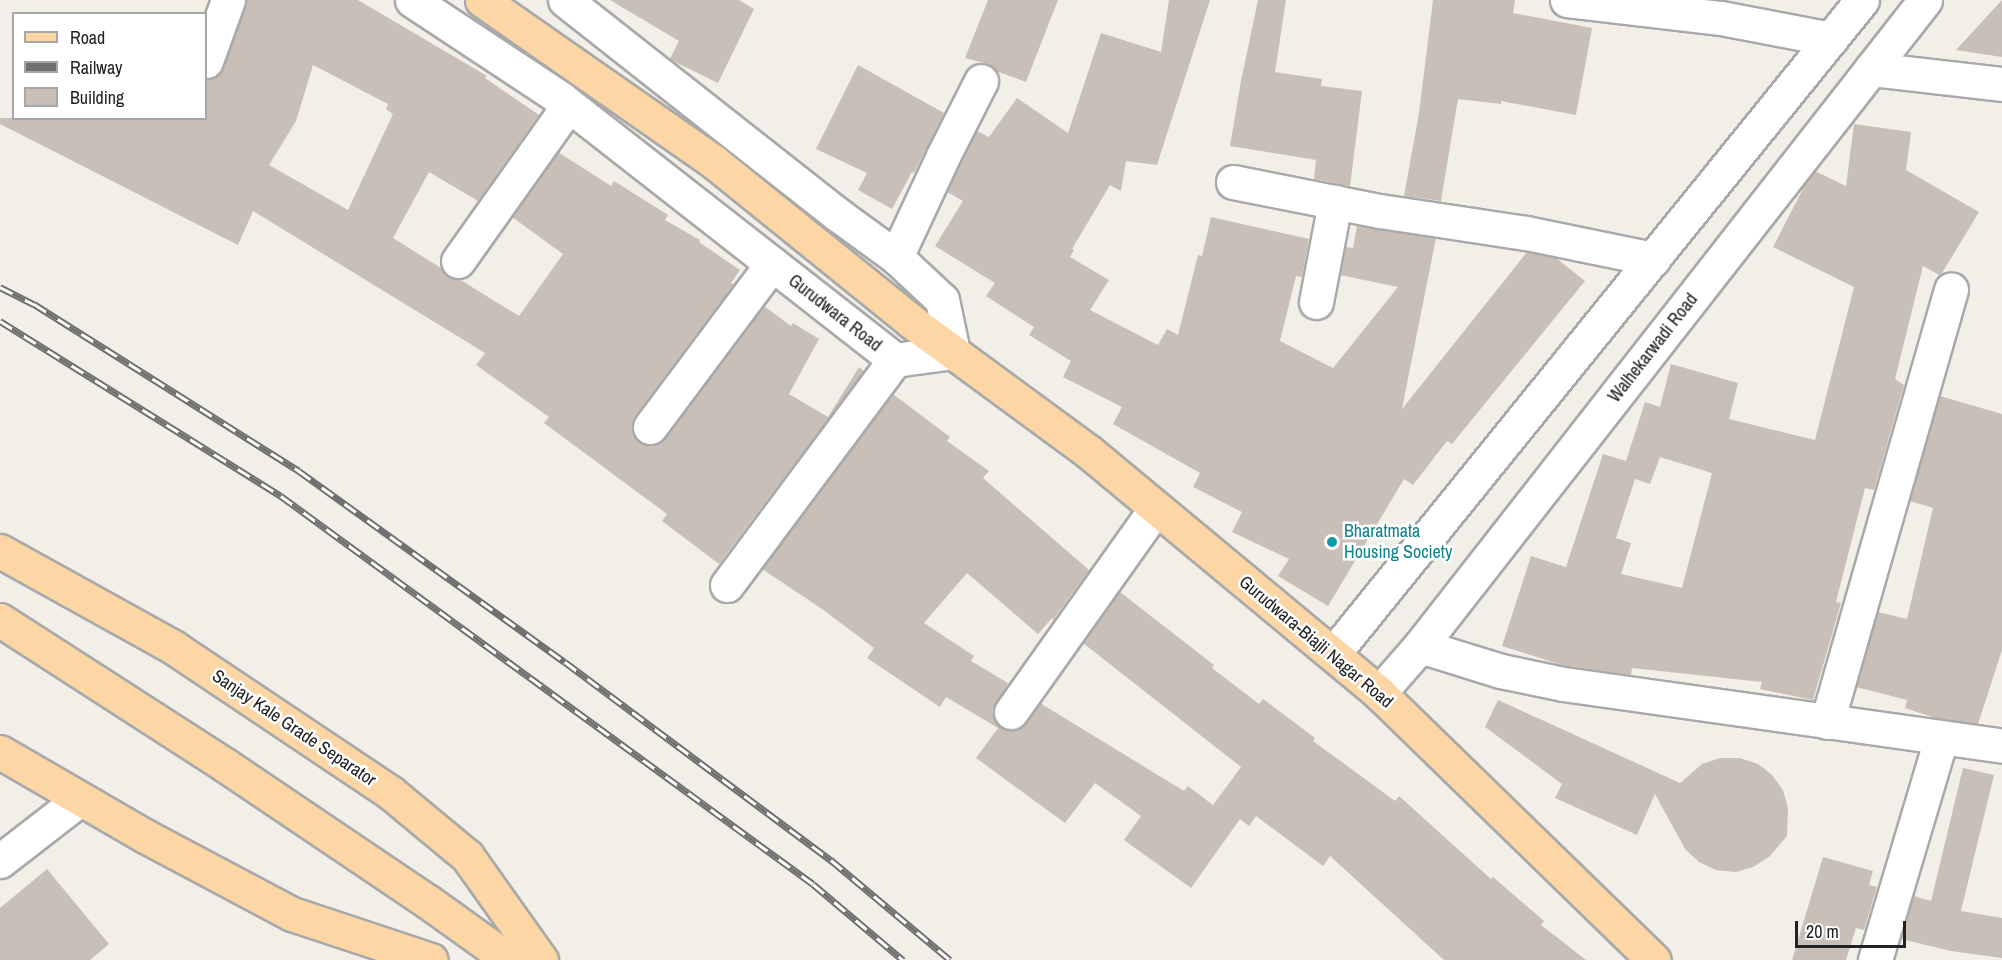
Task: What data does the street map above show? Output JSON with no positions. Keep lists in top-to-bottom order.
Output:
{
  "streets": {
    "main road": ["Gurudwara-Biajli Nagar Road", "Sanjay Kale Grade Separator"],
    "street": ["Gurudwara Road", "Walhekarwadi Road"]
  },
  "crossings": [
    ["Gurudwara Road", "Gurudwara-Biajli Nagar Road"],
    ["Walhekarwadi Road", "Gurudwara-Biajli Nagar Road"]
  ],
  "places": ["Bharatmata Housing Society"],
  "legend": ["Road", "Railway", "Building"],
  "scale_bar": "20 m"
}
